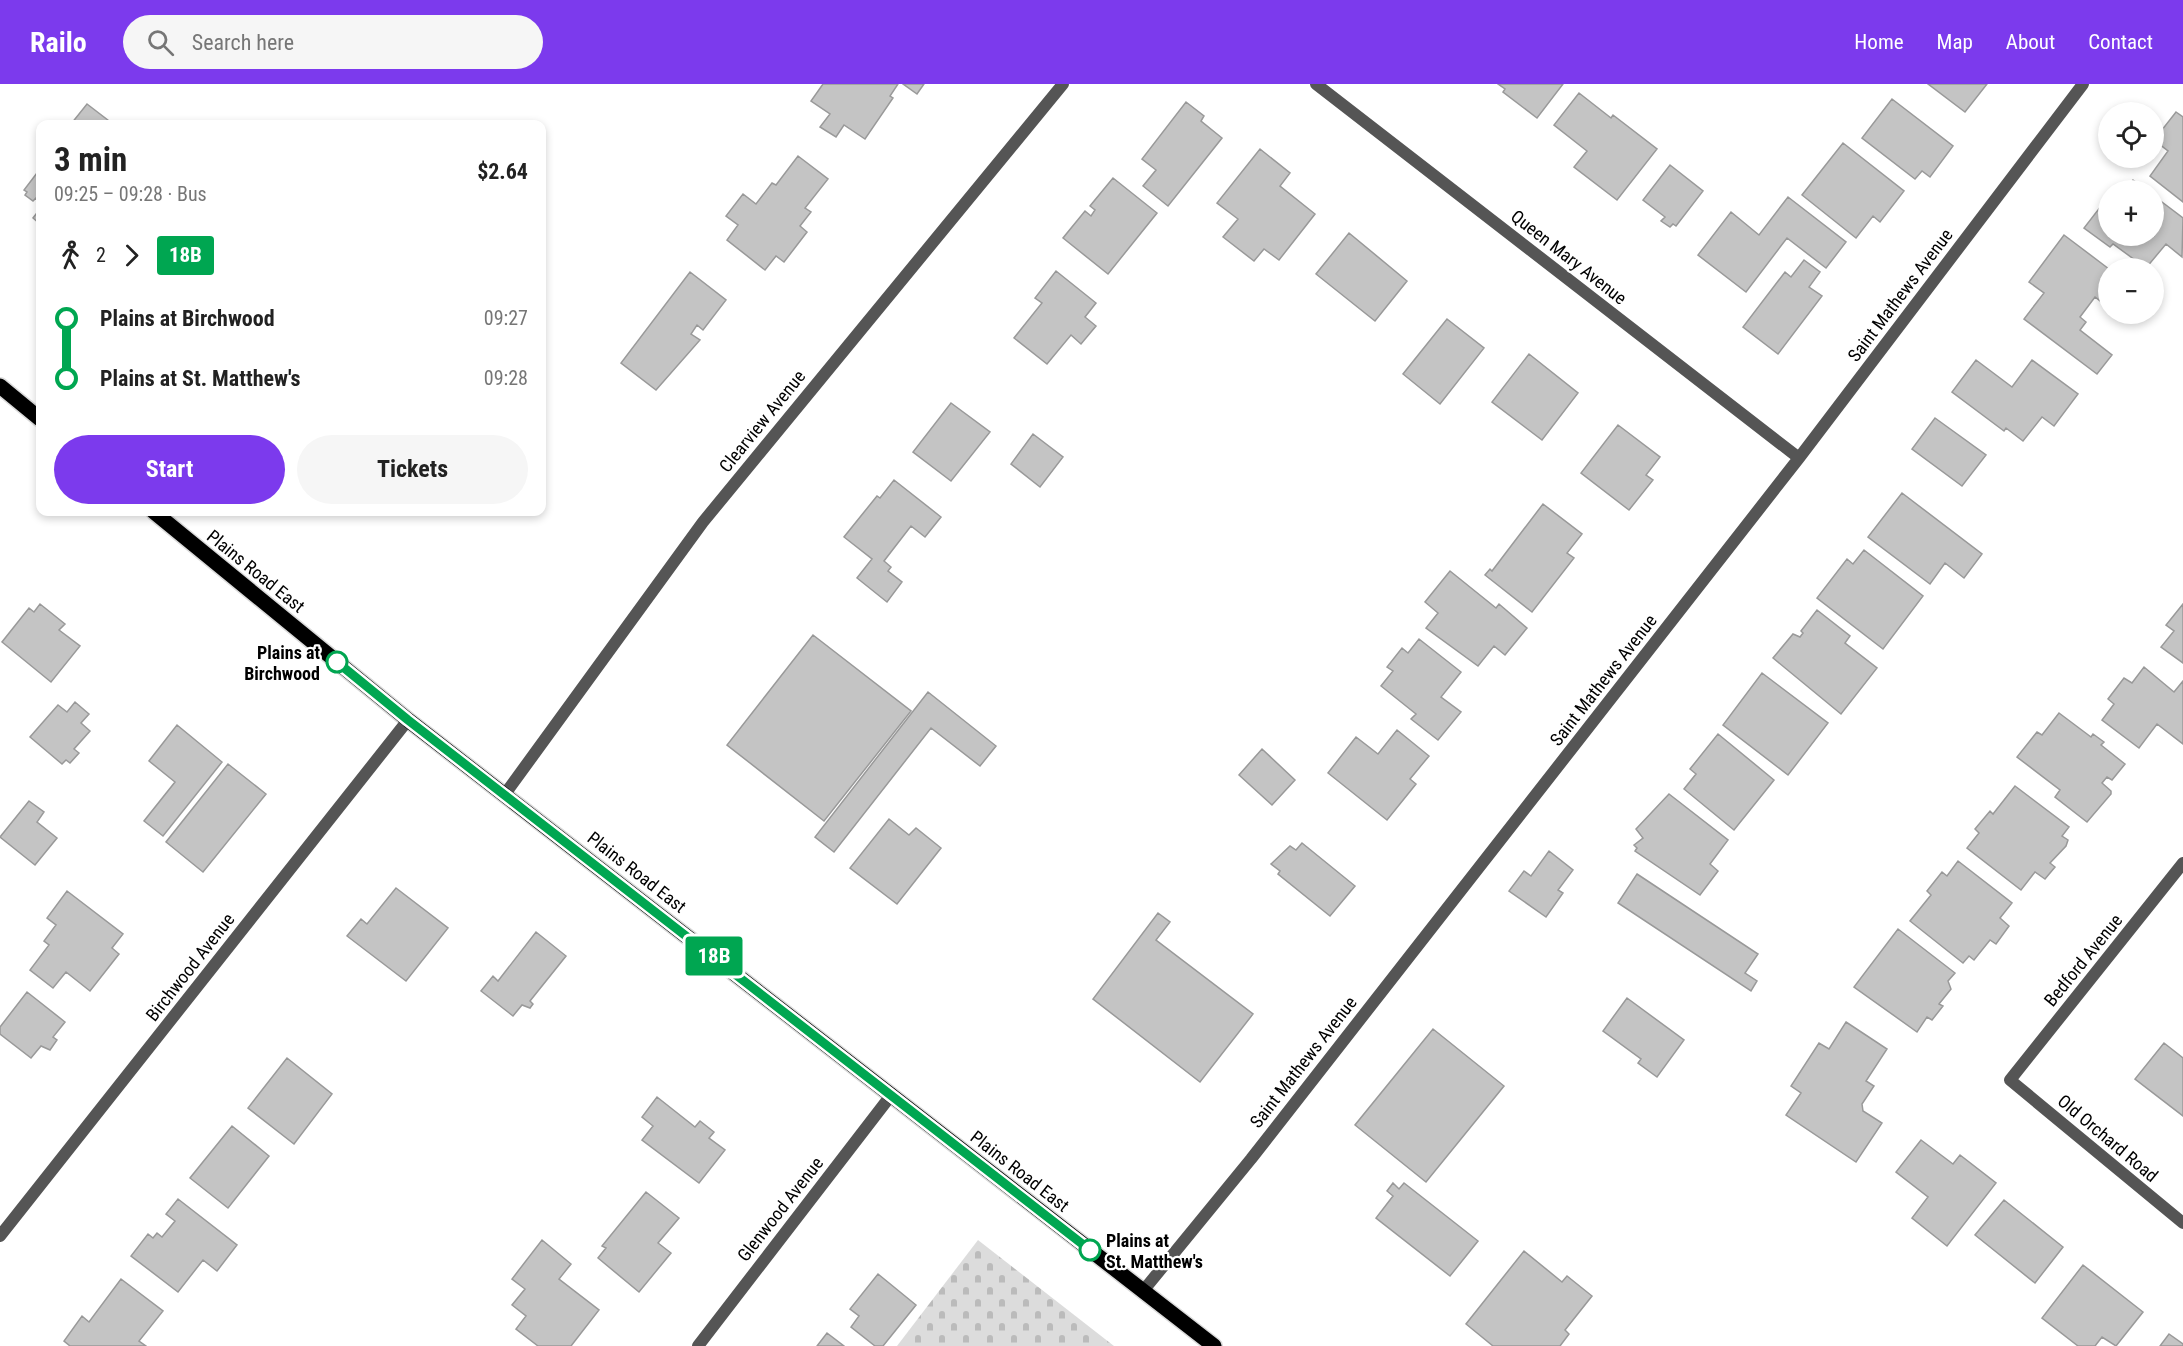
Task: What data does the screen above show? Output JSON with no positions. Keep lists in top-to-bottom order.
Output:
{
  "streets": {
    "main road": ["Plains Road East"],
    "street": [
      "Queen Mary Avenue",
      "Saint Mathews Avenue",
      "Clearview Avenue",
      "Bedford Avenue",
      "Birchwood Avenue",
      "Old Orchard Road",
      "Glenwood Avenue"
    ]
  },
  "crossings": [
    ["Queen Mary Avenue", "Saint Mathews Avenue"],
    ["Saint Mathews Avenue", "Plains Road East"],
    ["Clearview Avenue", "Plains Road East"],
    ["Plains Road East", "Birchwood Avenue"],
    ["Plains Road East", "Glenwood Avenue"],
    ["Bedford Avenue", "Old Orchard Road"]
  ],
  "places": ["Plains at Birchwood", "Plains at St. Matthew's"],
  "lines": ["bus line 18B"],
  "page": {
    "header": "Railo",
    "search": "Search here",
    "nav": [
      "Home",
      "Map",
      "About",
      "Contact"
    ],
    "on_map": "18B",
    "map_buttons": ["+", "−"],
    "heading": ["3 min", "09:25 – 09:28 · Bus", "$2.64"],
    "legs": ["2", "18B"],
    "list": [
      {
        "name": "Plains at Birchwood",
        "value": "09:27"
      },
      {
        "name": "Plains at St. Matthew's",
        "value": "09:28"
      }
    ],
    "buttons": ["Start", "Tickets"]
  }
}
